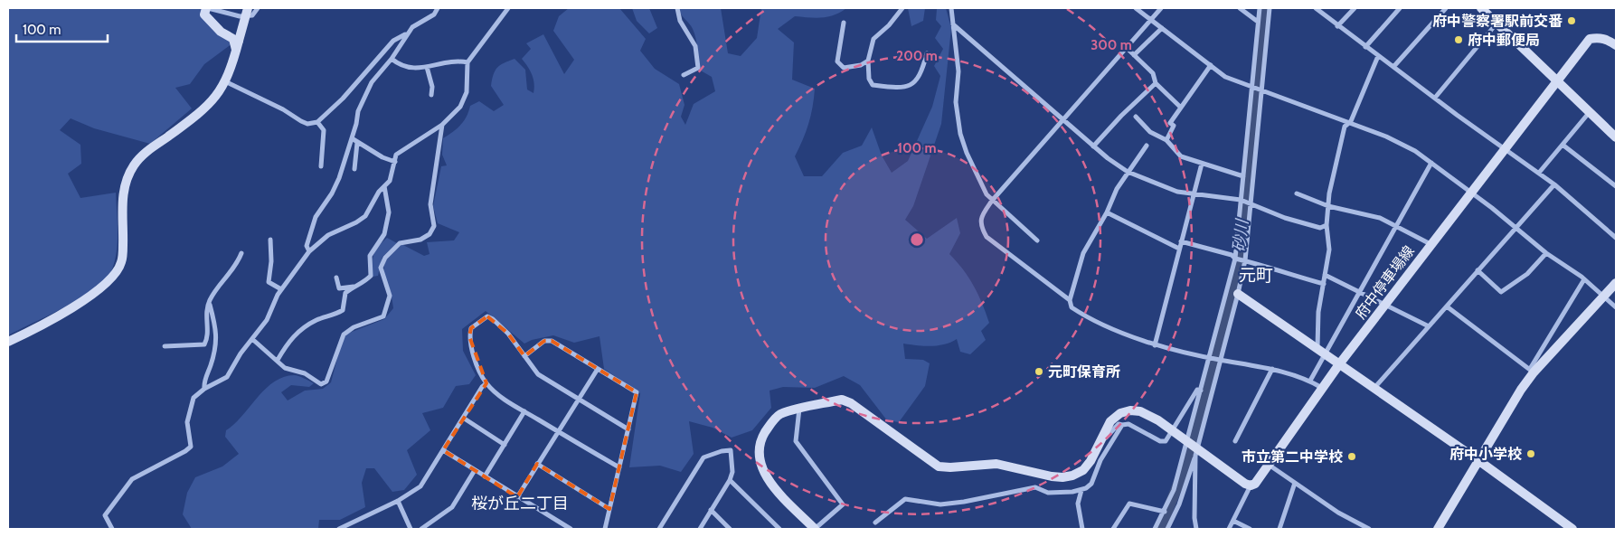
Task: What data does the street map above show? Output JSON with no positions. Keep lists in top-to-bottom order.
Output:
{
  "streets": {
    "street": ["府中停車場線"]
  },
  "districts": ["元町", "桜が丘二丁目"],
  "water": ["砂川"],
  "places": [
    "府中警察署駅前交番",
    "府中郵便局",
    "元町保育所",
    "府中小学校",
    "市立第二中学校"
  ],
  "scale_bar": "100 m",
  "rings": ["300 m", "200 m", "100 m"]
}
